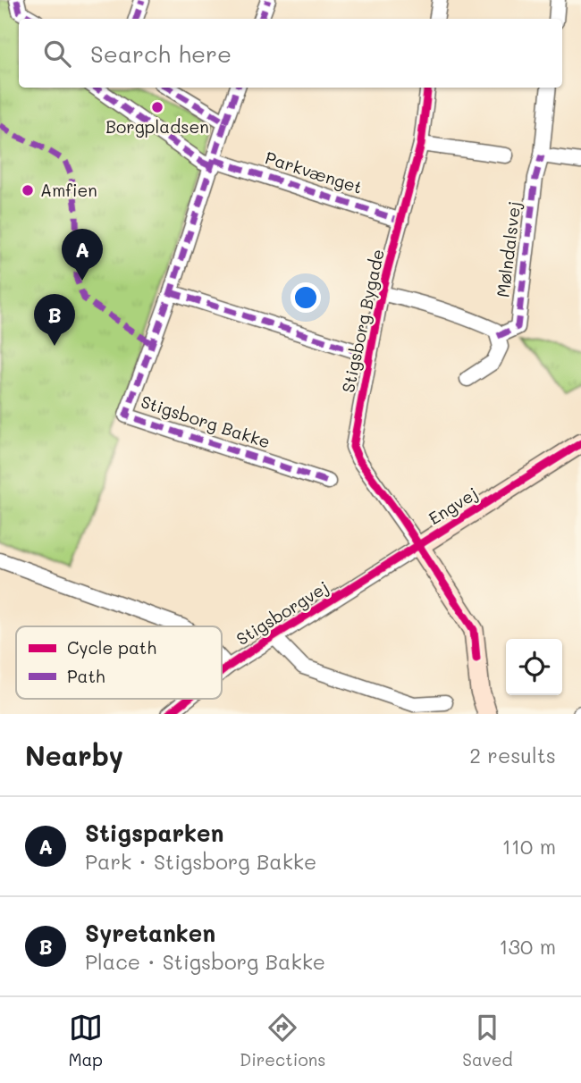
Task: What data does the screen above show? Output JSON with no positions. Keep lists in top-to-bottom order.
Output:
{
  "streets": {
    "street": [
      "Parkvænget",
      "Mølndalsvej",
      "Stigsborg Bygade",
      "Stigsborg Bakke",
      "Engvej",
      "Stigsborgvej"
    ]
  },
  "crossings": [
    ["Parkvænget", "Stigsborg Bygade"],
    ["Parkvænget", "Stigsborg Bakke"],
    ["Mølndalsvej", "Stigsborg Bygade"],
    ["Stigsborg Bygade", "Engvej"],
    ["Stigsborg Bygade", "Stigsborgvej"],
    ["Engvej", "Stigsborgvej"]
  ],
  "places": ["Borgpladsen", "Amfien"],
  "legend": ["Cycle path", "Path"],
  "page": {
    "search": "Search here",
    "pins": ["A", "B"],
    "heading": ["Nearby", "2 results"],
    "list": [
      {
        "mark": "A",
        "name": "Stigsparken",
        "note": "Park · Stigsborg Bakke",
        "value": "110 m"
      },
      {
        "mark": "B",
        "name": "Syretanken",
        "note": "Place · Stigsborg Bakke",
        "value": "130 m"
      }
    ],
    "nav": ["Map", "Directions", "Saved"]
  }
}
